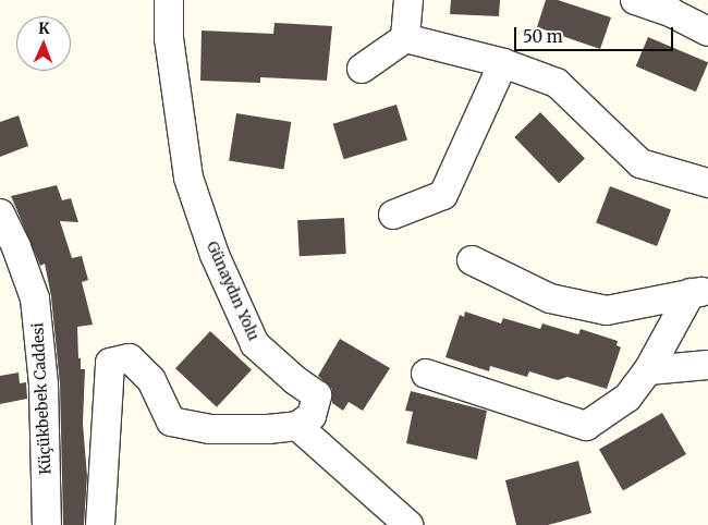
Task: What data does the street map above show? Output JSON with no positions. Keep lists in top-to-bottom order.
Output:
{
  "streets": {
    "street": ["Günaydın Yolu", "Küçükbebek Caddesi"]
  },
  "scale_bar": "50 m",
  "north": "top"
}
